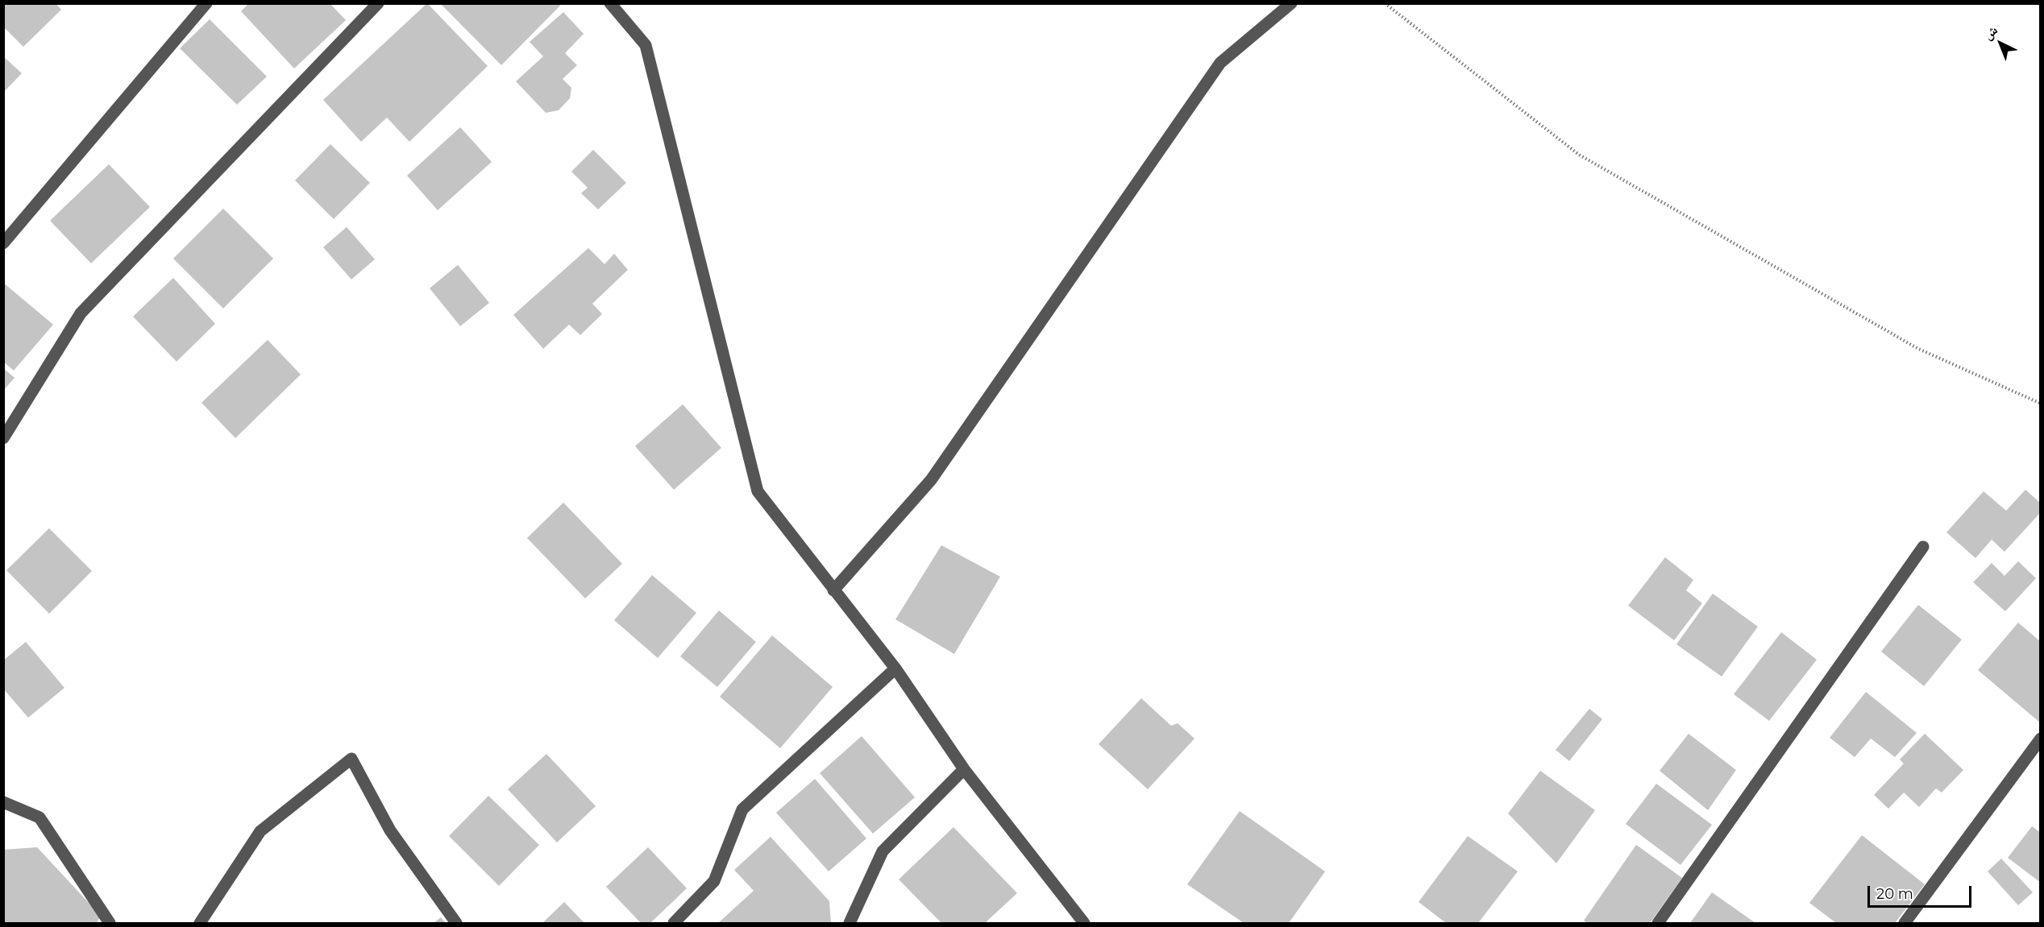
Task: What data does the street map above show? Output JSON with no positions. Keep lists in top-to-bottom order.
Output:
{
  "scale_bar": "20 m",
  "north": "top left"
}
